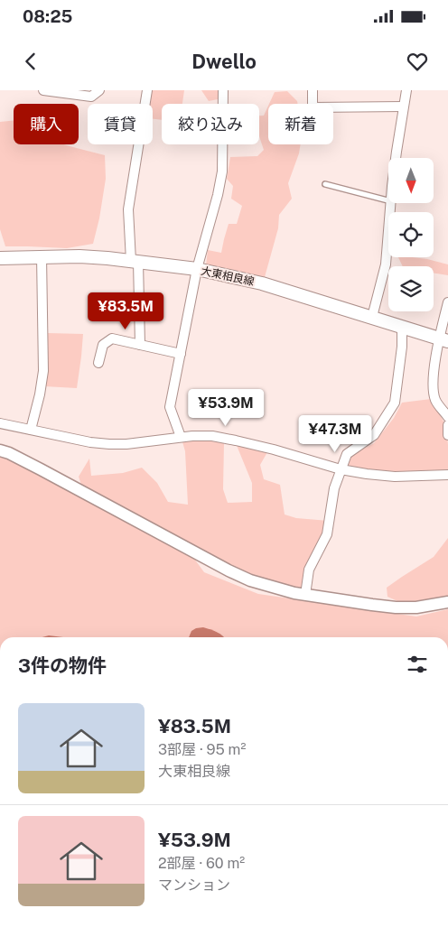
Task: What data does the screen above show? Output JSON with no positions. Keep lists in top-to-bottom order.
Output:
{
  "streets": {
    "main road": ["大東相良線"]
  },
  "north": "bottom",
  "page": {
    "status": "08:25",
    "header": "Dwello",
    "chip": [
      "購入",
      "賃貸",
      "絞り込み",
      "新着"
    ],
    "price": ["¥83.5M", "¥53.9M", "¥47.3M"],
    "heading": "3件の物件",
    "list": [
      {
        "name": "¥83.5M",
        "note": "3部屋 · 95 m² · 大東相良線"
      },
      {
        "name": "¥53.9M",
        "note": "2部屋 · 60 m² · マンション"
      }
    ]
  }
}
